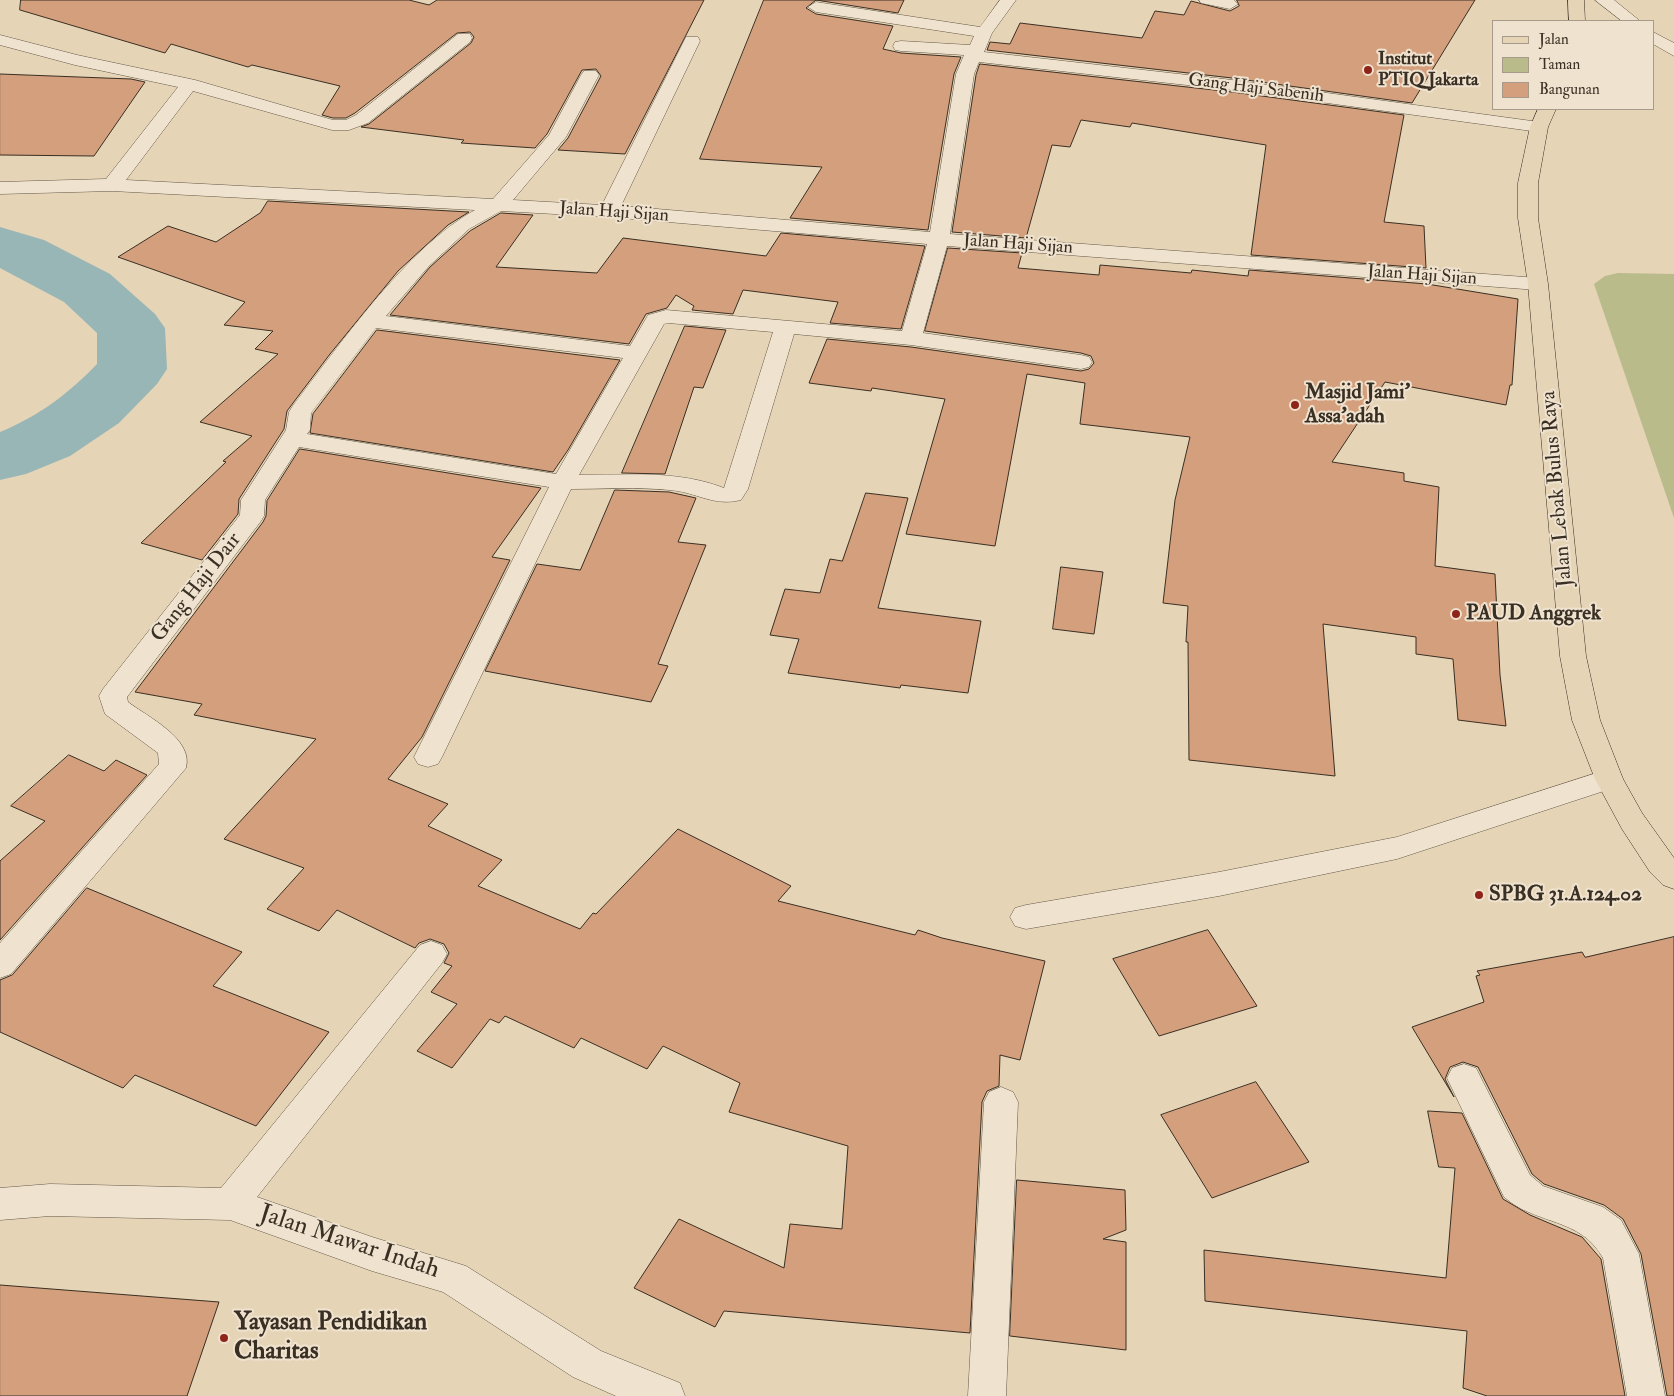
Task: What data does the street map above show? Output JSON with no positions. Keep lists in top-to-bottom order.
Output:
{
  "streets": {
    "main road": ["Jalan Lebak Bulus Raya"],
    "street": [
      "Gang Haji Sabenih",
      "Jalan Haji Sijan",
      "Gang Haji Dair",
      "Jalan Mawar Indah"
    ]
  },
  "crossings": [
    ["Gang Haji Sabenih", "Jalan Lebak Bulus Raya"],
    ["Jalan Haji Sijan", "Jalan Lebak Bulus Raya"],
    ["Jalan Haji Sijan", "Gang Haji Dair"]
  ],
  "places": [
    "Institut PTIQ Jakarta",
    "Masjid Jami' Assa'adah",
    "PAUD Anggrek",
    "SPBG 31.A.124.02",
    "Yayasan Pendidikan Charitas"
  ],
  "legend": ["Jalan", "Taman", "Bangunan"]
}
